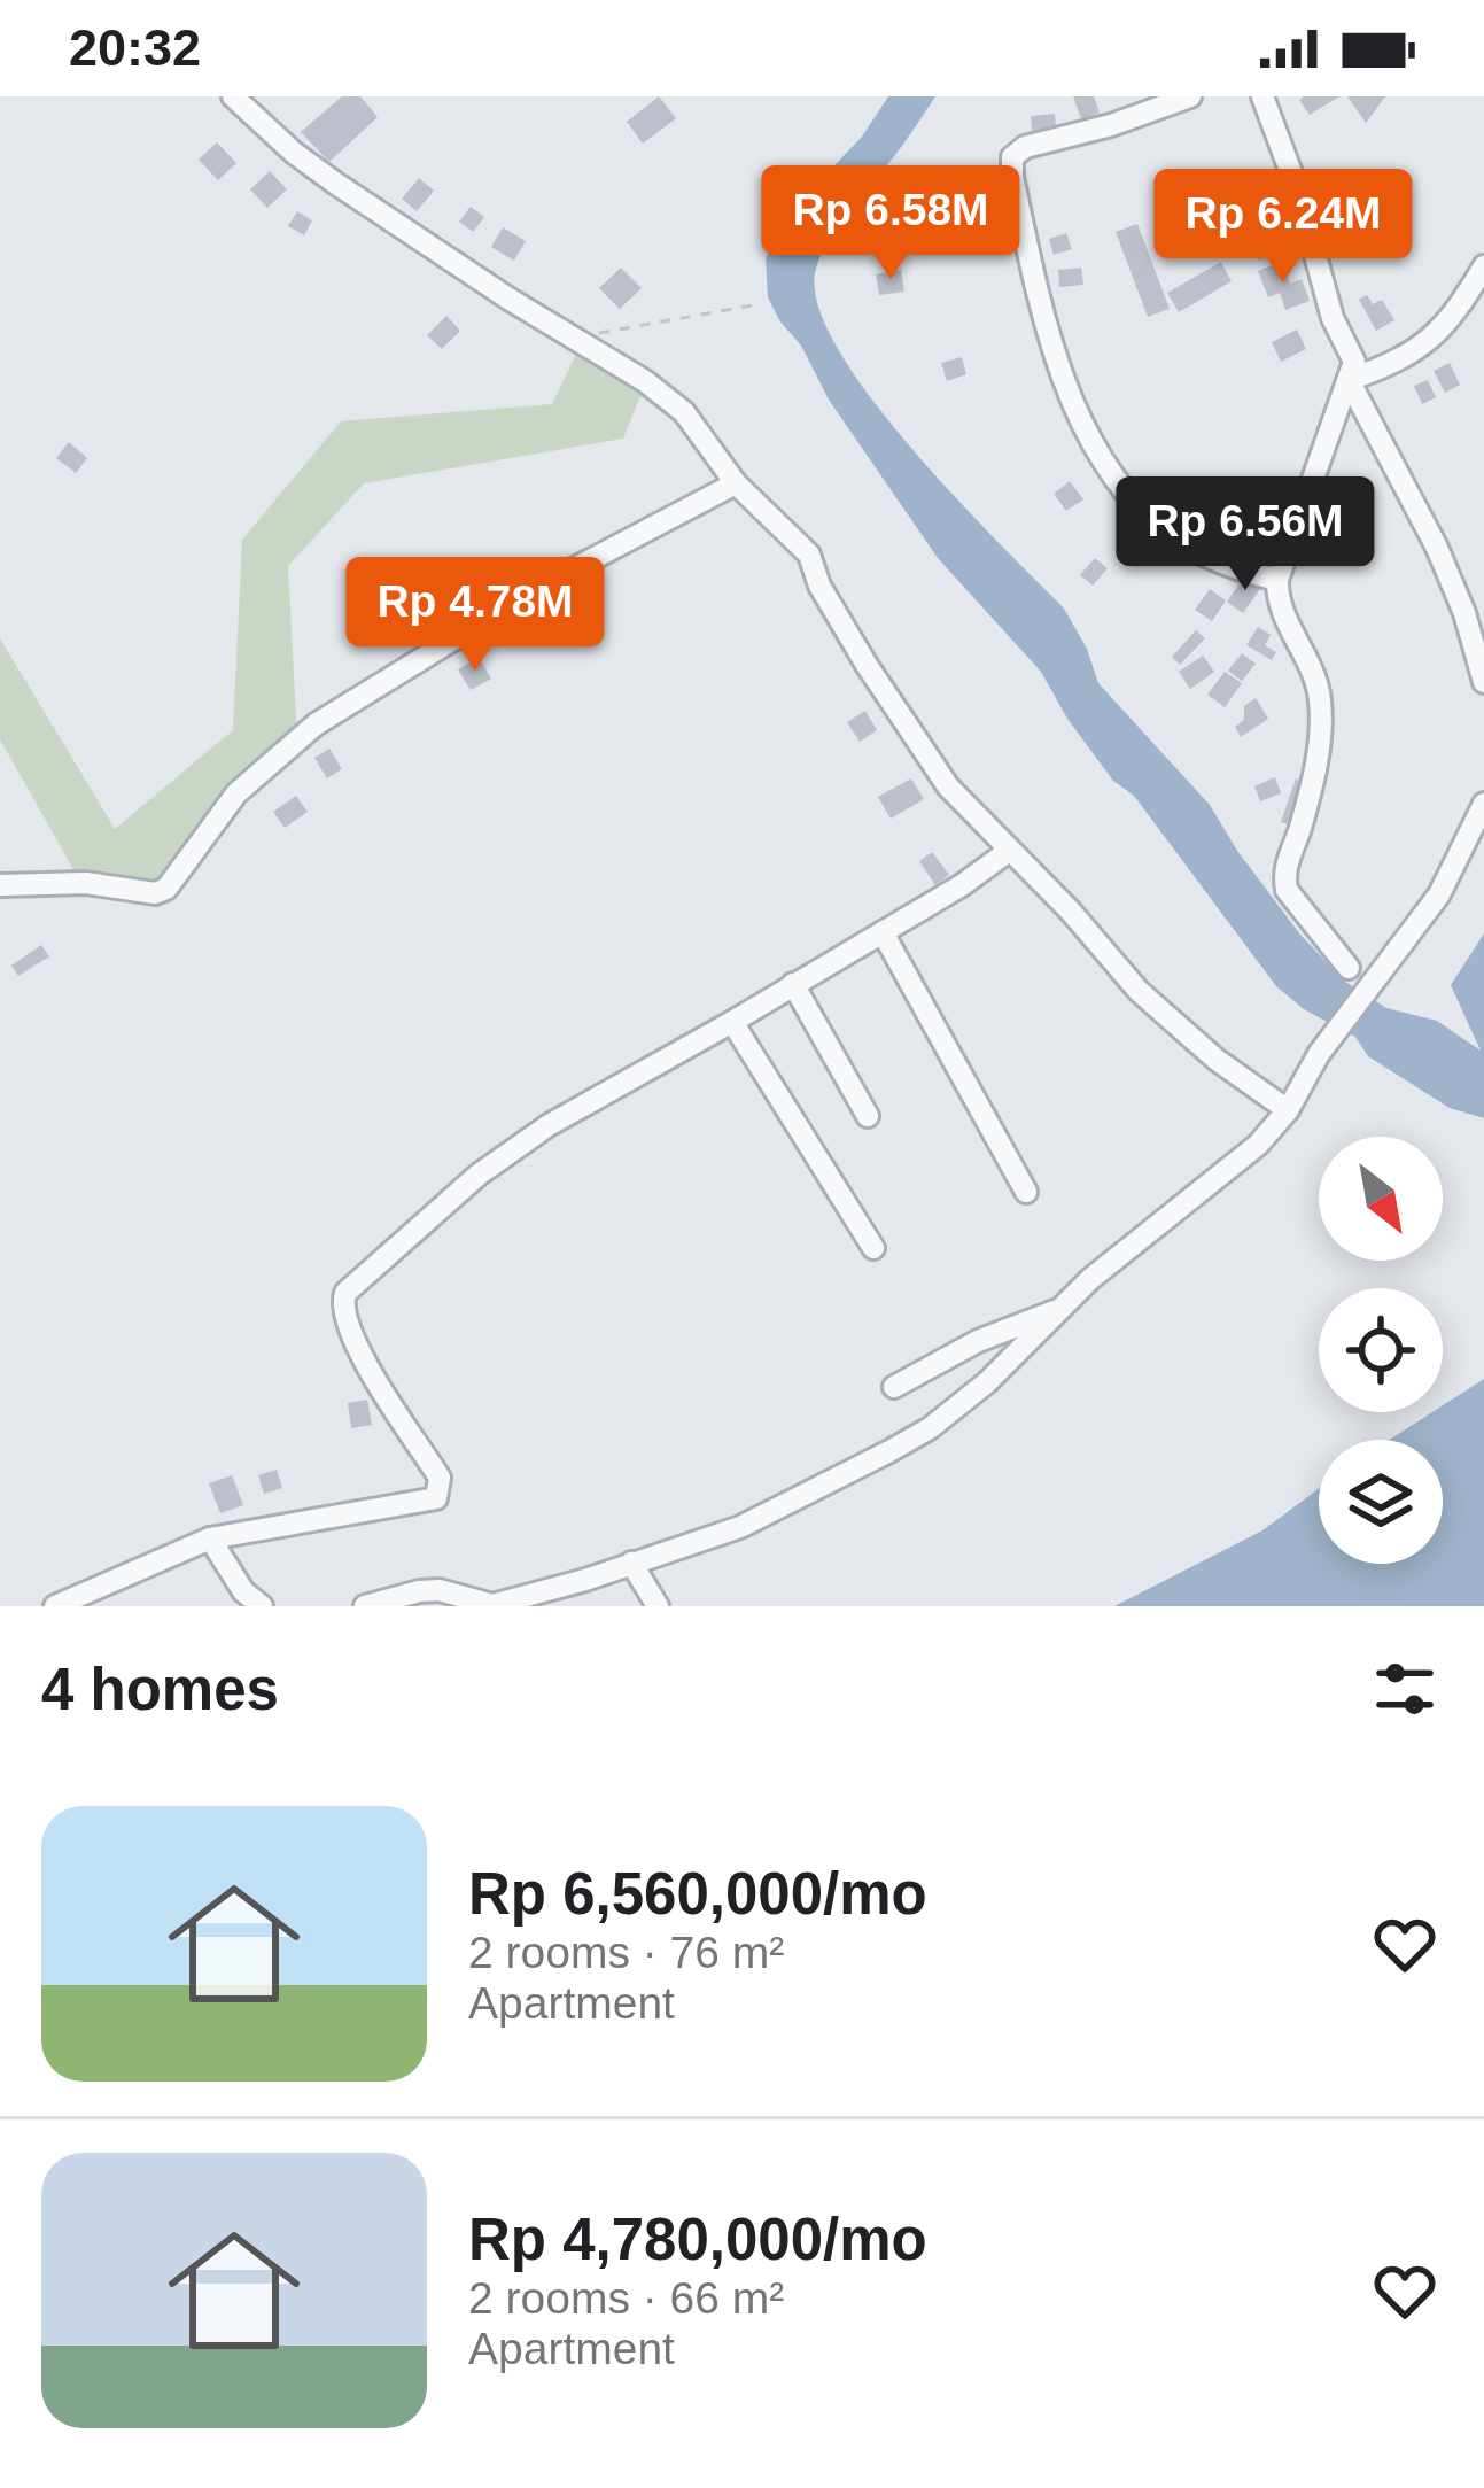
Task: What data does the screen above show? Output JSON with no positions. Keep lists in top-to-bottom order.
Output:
{
  "north": "bottom right",
  "page": {
    "status": "20:32",
    "price": [
      "Rp 6.58M",
      "Rp 6.24M",
      "Rp 6.56M",
      "Rp 4.78M"
    ],
    "heading": "4 homes",
    "list": [
      {
        "name": "Rp 6,560,000/mo",
        "note": "2 rooms · 76 m² · Apartment"
      },
      {
        "name": "Rp 4,780,000/mo",
        "note": "2 rooms · 66 m² · Apartment"
      }
    ]
  }
}
